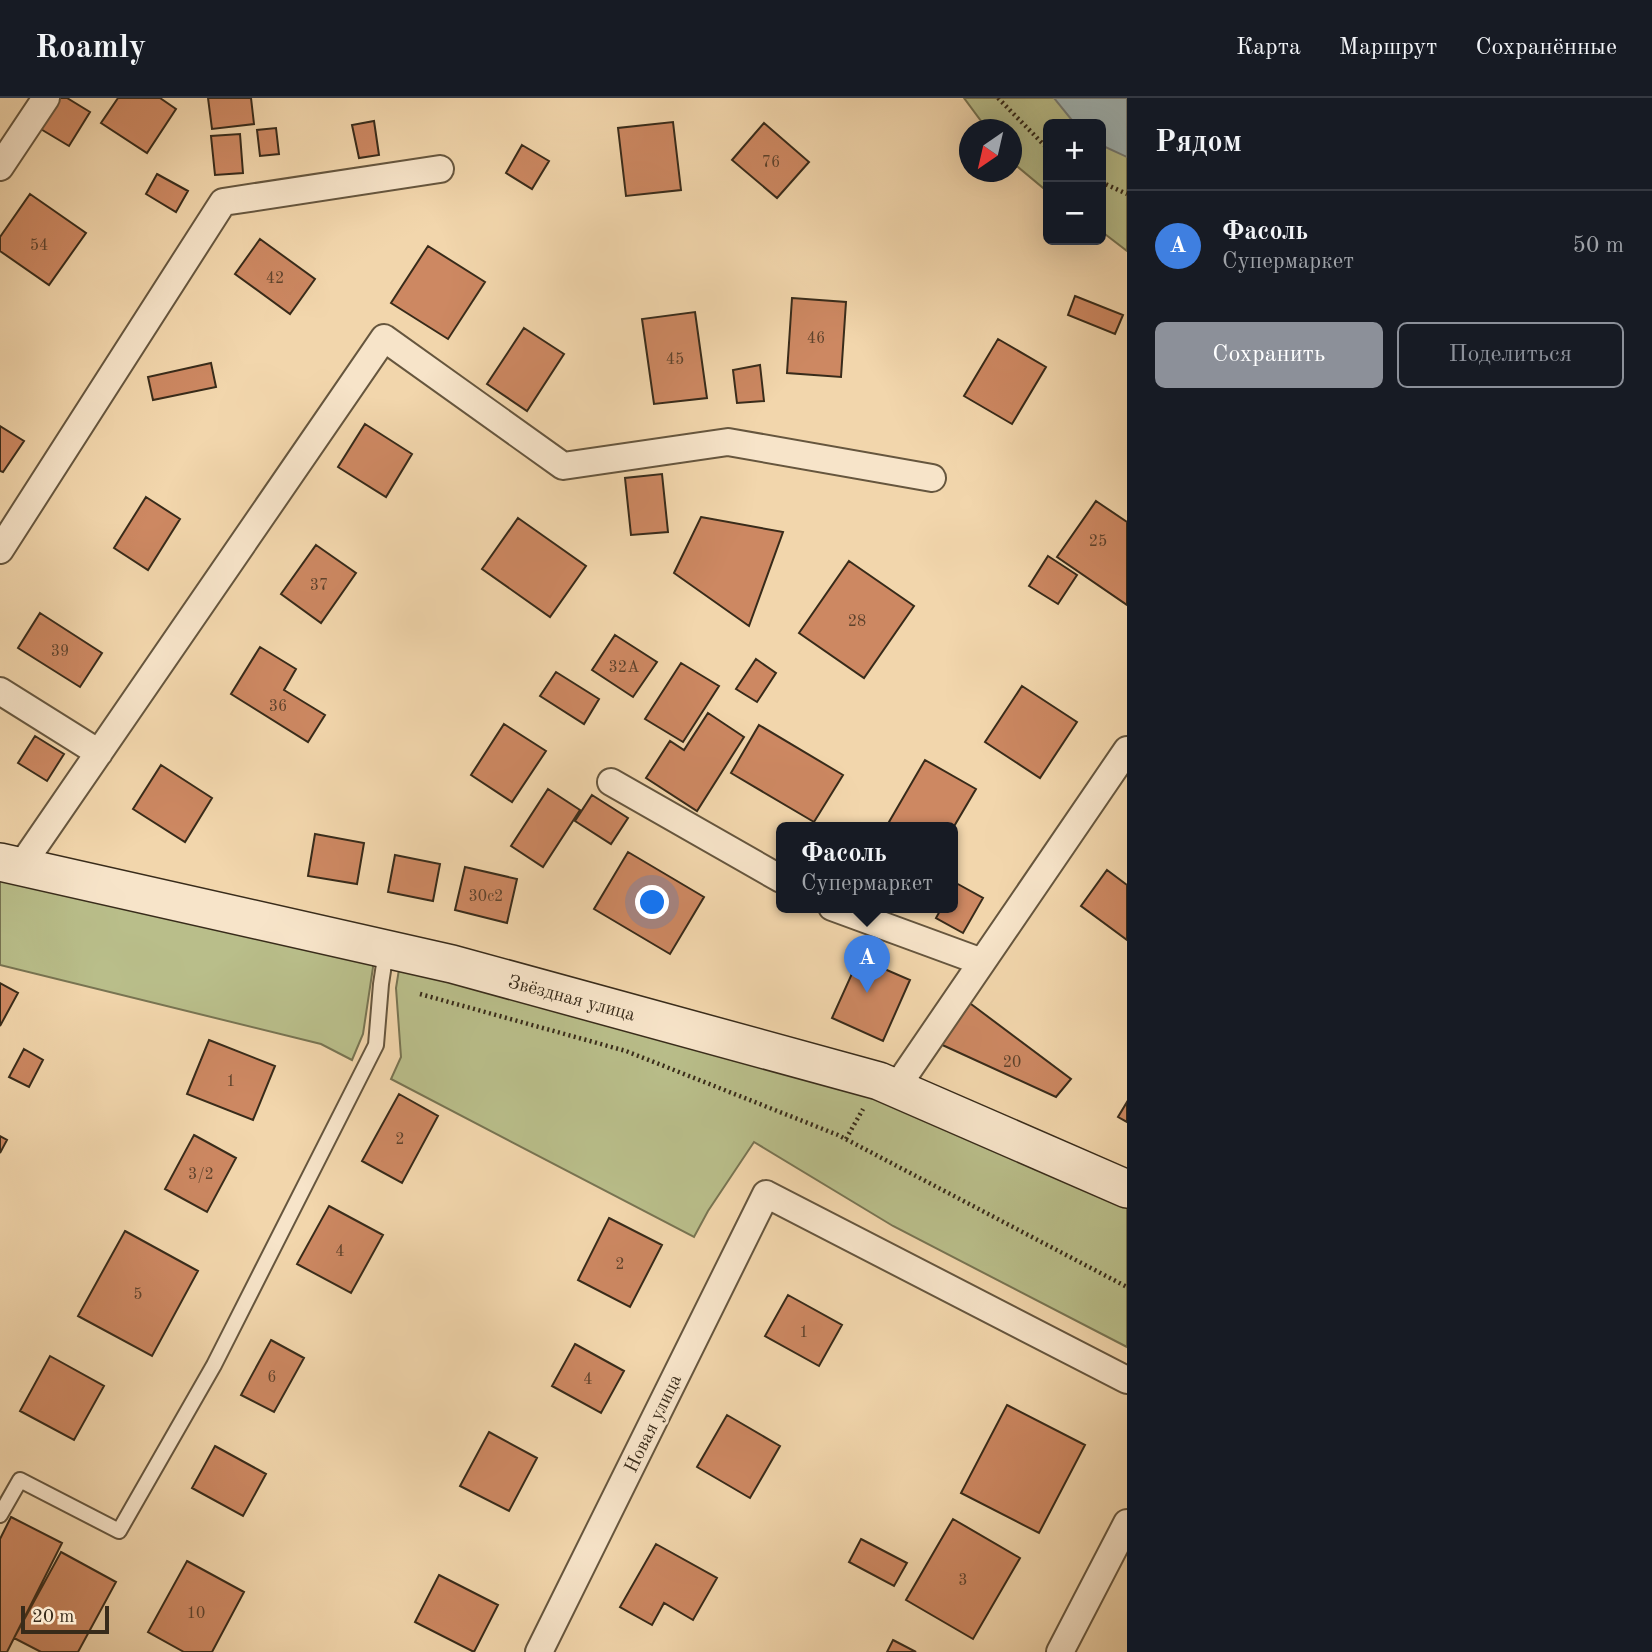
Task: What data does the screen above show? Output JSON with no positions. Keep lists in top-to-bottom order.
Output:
{
  "streets": {
    "street": ["Звёздная улица", "Новая улица"]
  },
  "house_numbers": [
    "76",
    "54",
    "42",
    "46",
    "45",
    "25",
    "37",
    "28",
    "39",
    "32А",
    "36",
    "30с2",
    "20",
    "1",
    "2",
    "3/2",
    "4",
    "2",
    "5",
    "1",
    "6",
    "4",
    "3",
    "10"
  ],
  "scale_bar": "20 m",
  "north": "bottom left",
  "page": {
    "header": "Roamly",
    "nav": ["Карта", "Маршрут", "Сохранённые"],
    "heading": "Рядом",
    "map_buttons": ["+", "−"],
    "list": [
      {
        "mark": "A",
        "name": "Фасоль",
        "note": "Супермаркет",
        "value": "50 m"
      }
    ],
    "buttons": ["Сохранить", "Поделиться"],
    "popup": ["Фасоль", "Супермаркет"],
    "pins": "A",
    "scale": "20 m"
  }
}
